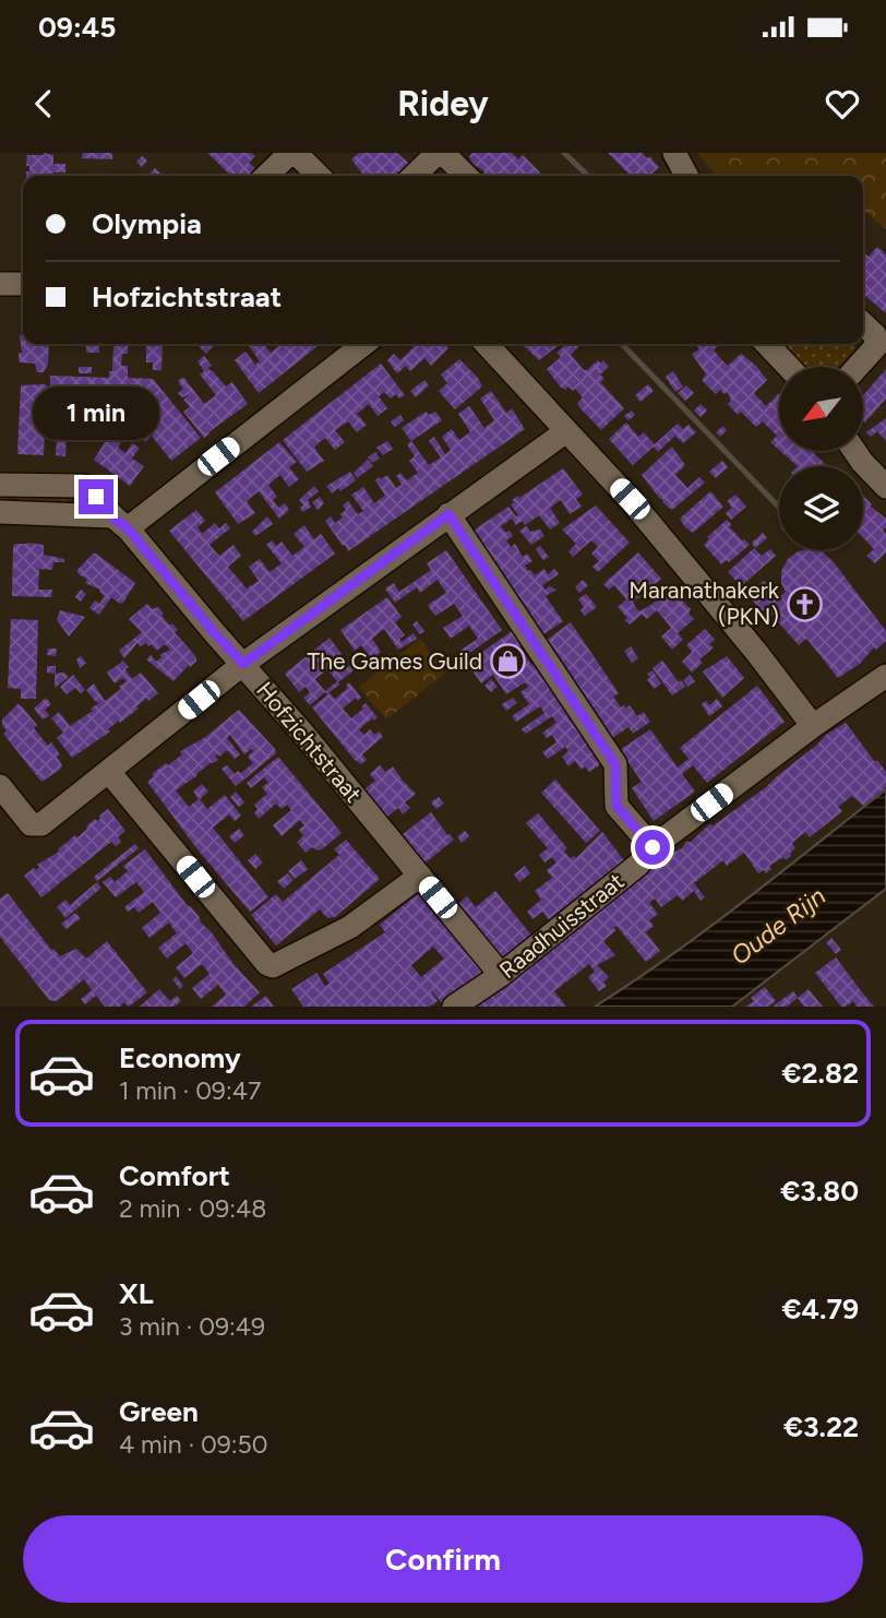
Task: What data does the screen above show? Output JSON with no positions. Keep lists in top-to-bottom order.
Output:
{
  "streets": {
    "street": ["Hofzichtstraat", "Raadhuisstraat"]
  },
  "crossings": [
    ["Hofzichtstraat", "Raadhuisstraat"]
  ],
  "water": ["Oude Rijn"],
  "places": {
    "church": ["Maranathakerk (PKN)"],
    "shop": ["The Games Guild"]
  },
  "north": "bottom left",
  "page": {
    "status": "09:45",
    "header": "Ridey",
    "banner": ["Olympia", "Hofzichtstraat"],
    "bubble": "1 min",
    "list": [
      {
        "name": "Economy",
        "note": "1 min · 09:47",
        "value": "€2.82"
      },
      {
        "name": "Comfort",
        "note": "2 min · 09:48",
        "value": "€3.80"
      },
      {
        "name": "XL",
        "note": "3 min · 09:49",
        "value": "€4.79"
      },
      {
        "name": "Green",
        "note": "4 min · 09:50",
        "value": "€3.22"
      }
    ],
    "buttons": "Confirm"
  }
}
